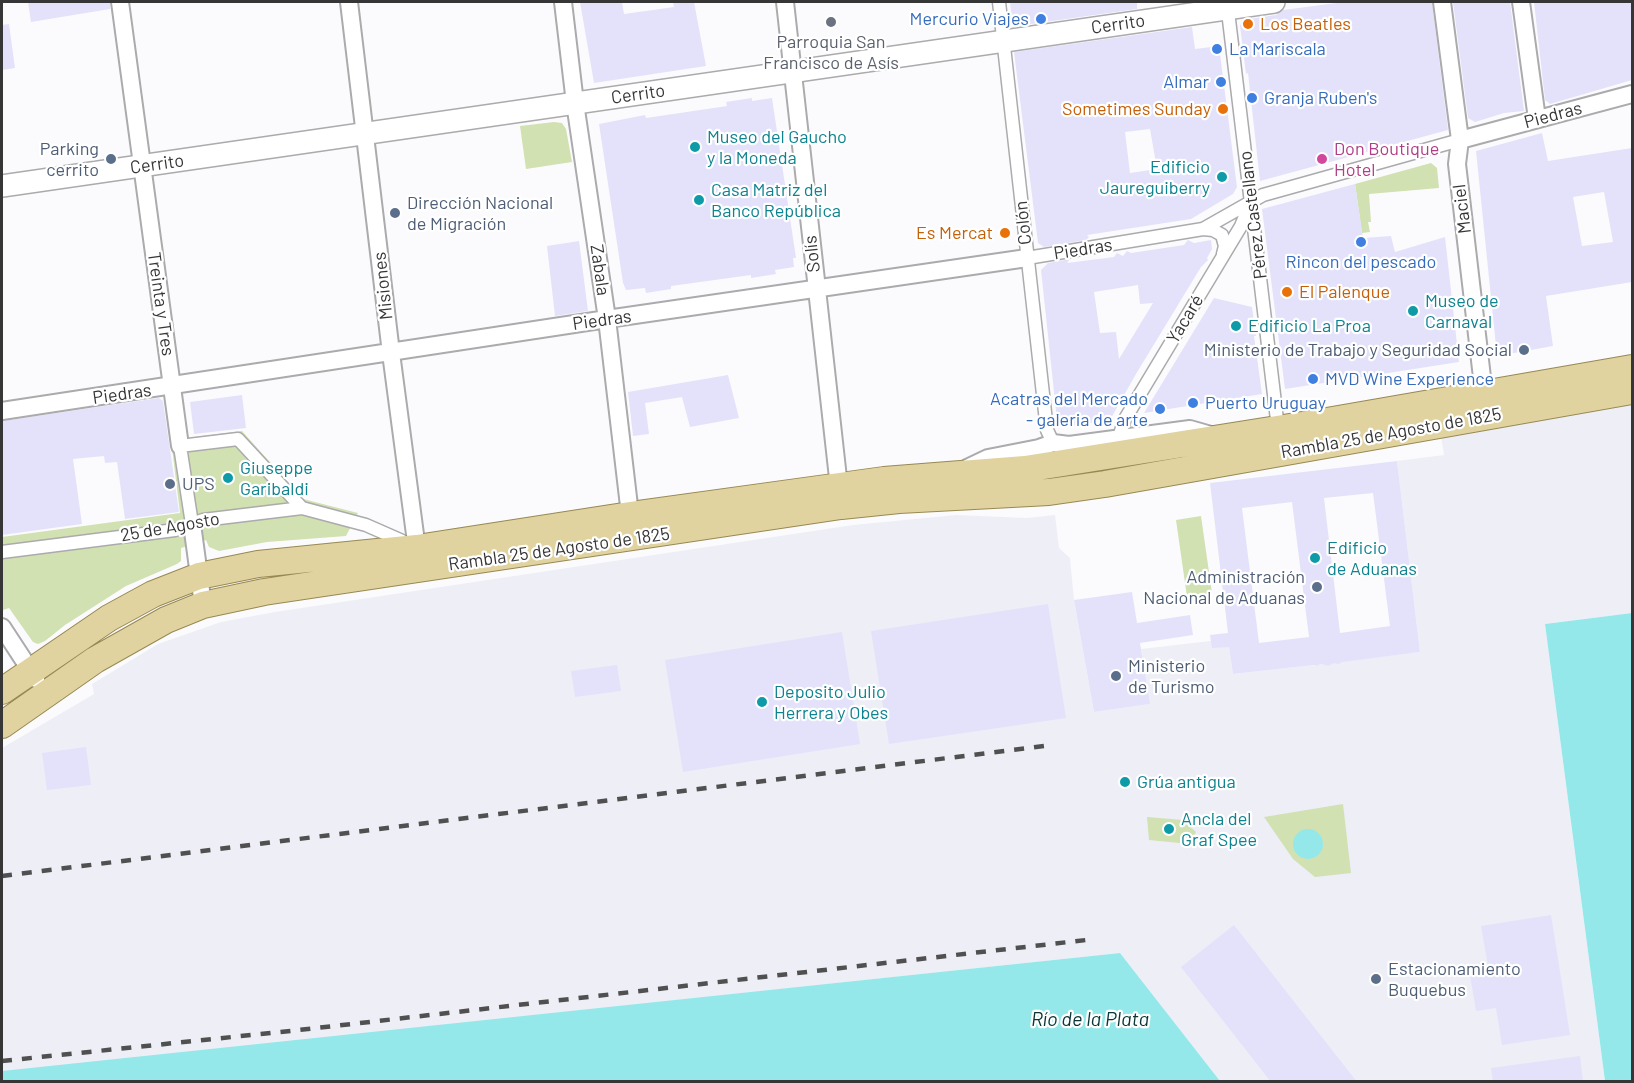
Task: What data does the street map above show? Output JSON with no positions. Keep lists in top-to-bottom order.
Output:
{
  "streets": {
    "main road": ["Rambla 25 de Agosto de 1825"],
    "street": [
      "Cerrito",
      "Piedras",
      "Maciel",
      "Pérez Castellano",
      "Colón",
      "Solís",
      "Zabala",
      "Misiones",
      "Treinta y Tres",
      "Yacaré",
      "25 de Agosto"
    ]
  },
  "crossings": [
    ["Cerrito", "Pérez Castellano"],
    ["Cerrito", "Colón"],
    ["Cerrito", "Solís"],
    ["Cerrito", "Zabala"],
    ["Cerrito", "Misiones"],
    ["Cerrito", "Treinta y Tres"],
    ["Piedras", "Maciel"],
    ["Piedras", "Pérez Castellano"],
    ["Piedras", "Colón"],
    ["Piedras", "Solís"],
    ["Piedras", "Zabala"],
    ["Piedras", "Misiones"],
    ["Piedras", "Treinta y Tres"],
    ["Piedras", "Yacaré"],
    ["Maciel", "Rambla 25 de Agosto de 1825"],
    ["Pérez Castellano", "Yacaré"],
    ["Pérez Castellano", "Rambla 25 de Agosto de 1825"],
    ["Colón", "Rambla 25 de Agosto de 1825"],
    ["Solís", "Rambla 25 de Agosto de 1825"],
    ["Zabala", "Rambla 25 de Agosto de 1825"],
    ["Misiones", "Rambla 25 de Agosto de 1825"],
    ["Misiones", "25 de Agosto"],
    ["Treinta y Tres", "Rambla 25 de Agosto de 1825"],
    ["Treinta y Tres", "25 de Agosto"],
    ["Yacaré", "Rambla 25 de Agosto de 1825"],
    ["Rambla 25 de Agosto de 1825", "25 de Agosto"]
  ],
  "water": ["Río de la Plata"],
  "places": [
    "Mercurio Viajes",
    "Parroquia San Francisco de Asís",
    "Los Beatles",
    "La Mariscala",
    "Almar",
    "Granja Ruben's",
    "Sometimes Sunday",
    "Museo del Gaucho y la Moneda",
    "Parking cerrito",
    "Don Boutique Hotel",
    "Edificio Jaureguiberry",
    "Casa Matriz del Banco República",
    "Dirección Nacional de Migración",
    "Es Mercat",
    "Rincon del pescado",
    "El Palenque",
    "Museo de Carnaval",
    "Edificio La Proa",
    "Ministerio de Trabajo y Seguridad Social",
    "MVD Wine Experience",
    "Puerto Uruguay",
    "Acatras del Mercado - galeria de arte",
    "Giuseppe Garibaldi",
    "UPS",
    "Edificio de Aduanas",
    "Administración Nacional de Aduanas",
    "Ministerio de Turismo",
    "Deposito Julio Herrera y Obes",
    "Grúa antigua",
    "Ancla del Graf Spee",
    "Estacionamiento Buquebus"
  ]
}
